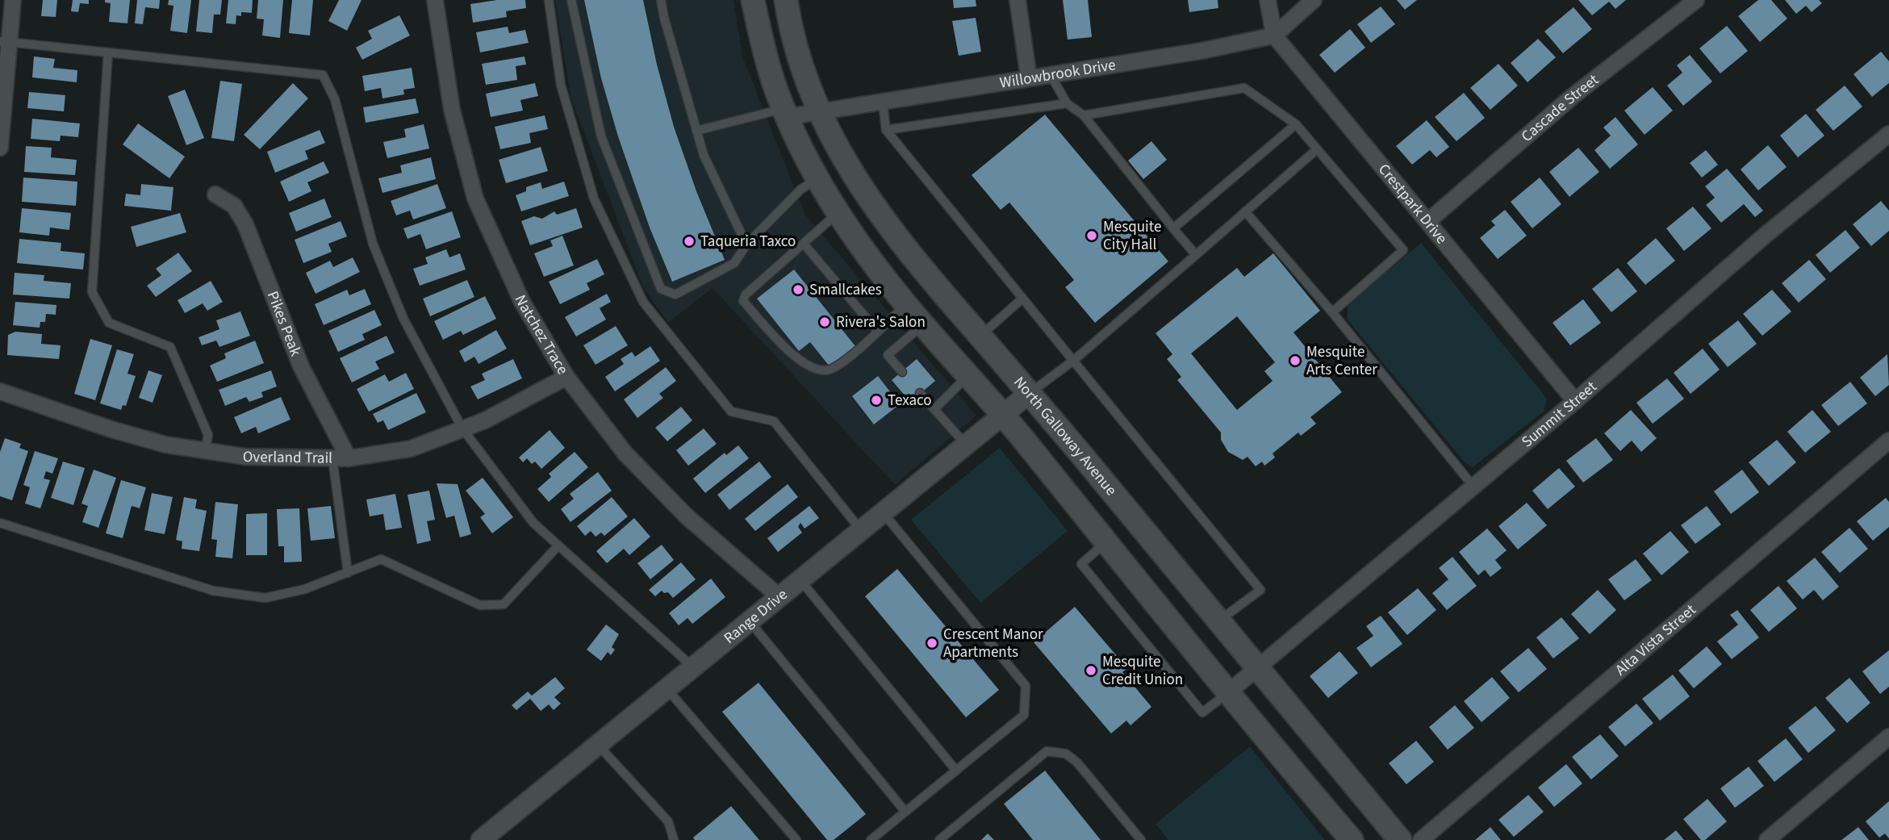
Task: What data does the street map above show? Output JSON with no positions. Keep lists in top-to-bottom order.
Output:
{
  "streets": {
    "main road": ["North Galloway Avenue"],
    "street": [
      "Willowbrook Drive",
      "Cascade Street",
      "Crestpark Drive",
      "Pikes Peak",
      "Natchez Trace",
      "Summit Street",
      "Overland Trail",
      "Range Drive",
      "Alta Vista Street"
    ]
  },
  "crossings": [
    ["Willowbrook Drive", "Crestpark Drive"],
    ["Willowbrook Drive", "North Galloway Avenue"],
    ["Cascade Street", "Crestpark Drive"],
    ["Crestpark Drive", "Summit Street"],
    ["Pikes Peak", "Overland Trail"],
    ["Natchez Trace", "Overland Trail"],
    ["Natchez Trace", "Range Drive"],
    ["Summit Street", "North Galloway Avenue"],
    ["North Galloway Avenue", "Range Drive"]
  ],
  "places": [
    "Mesquite City Hall",
    "Taqueria Taxco",
    "Smallcakes",
    "Rivera's Salon",
    "Mesquite Arts Center",
    "Texaco",
    "Crescent Manor Apartments",
    "Mesquite Credit Union"
  ]
}
